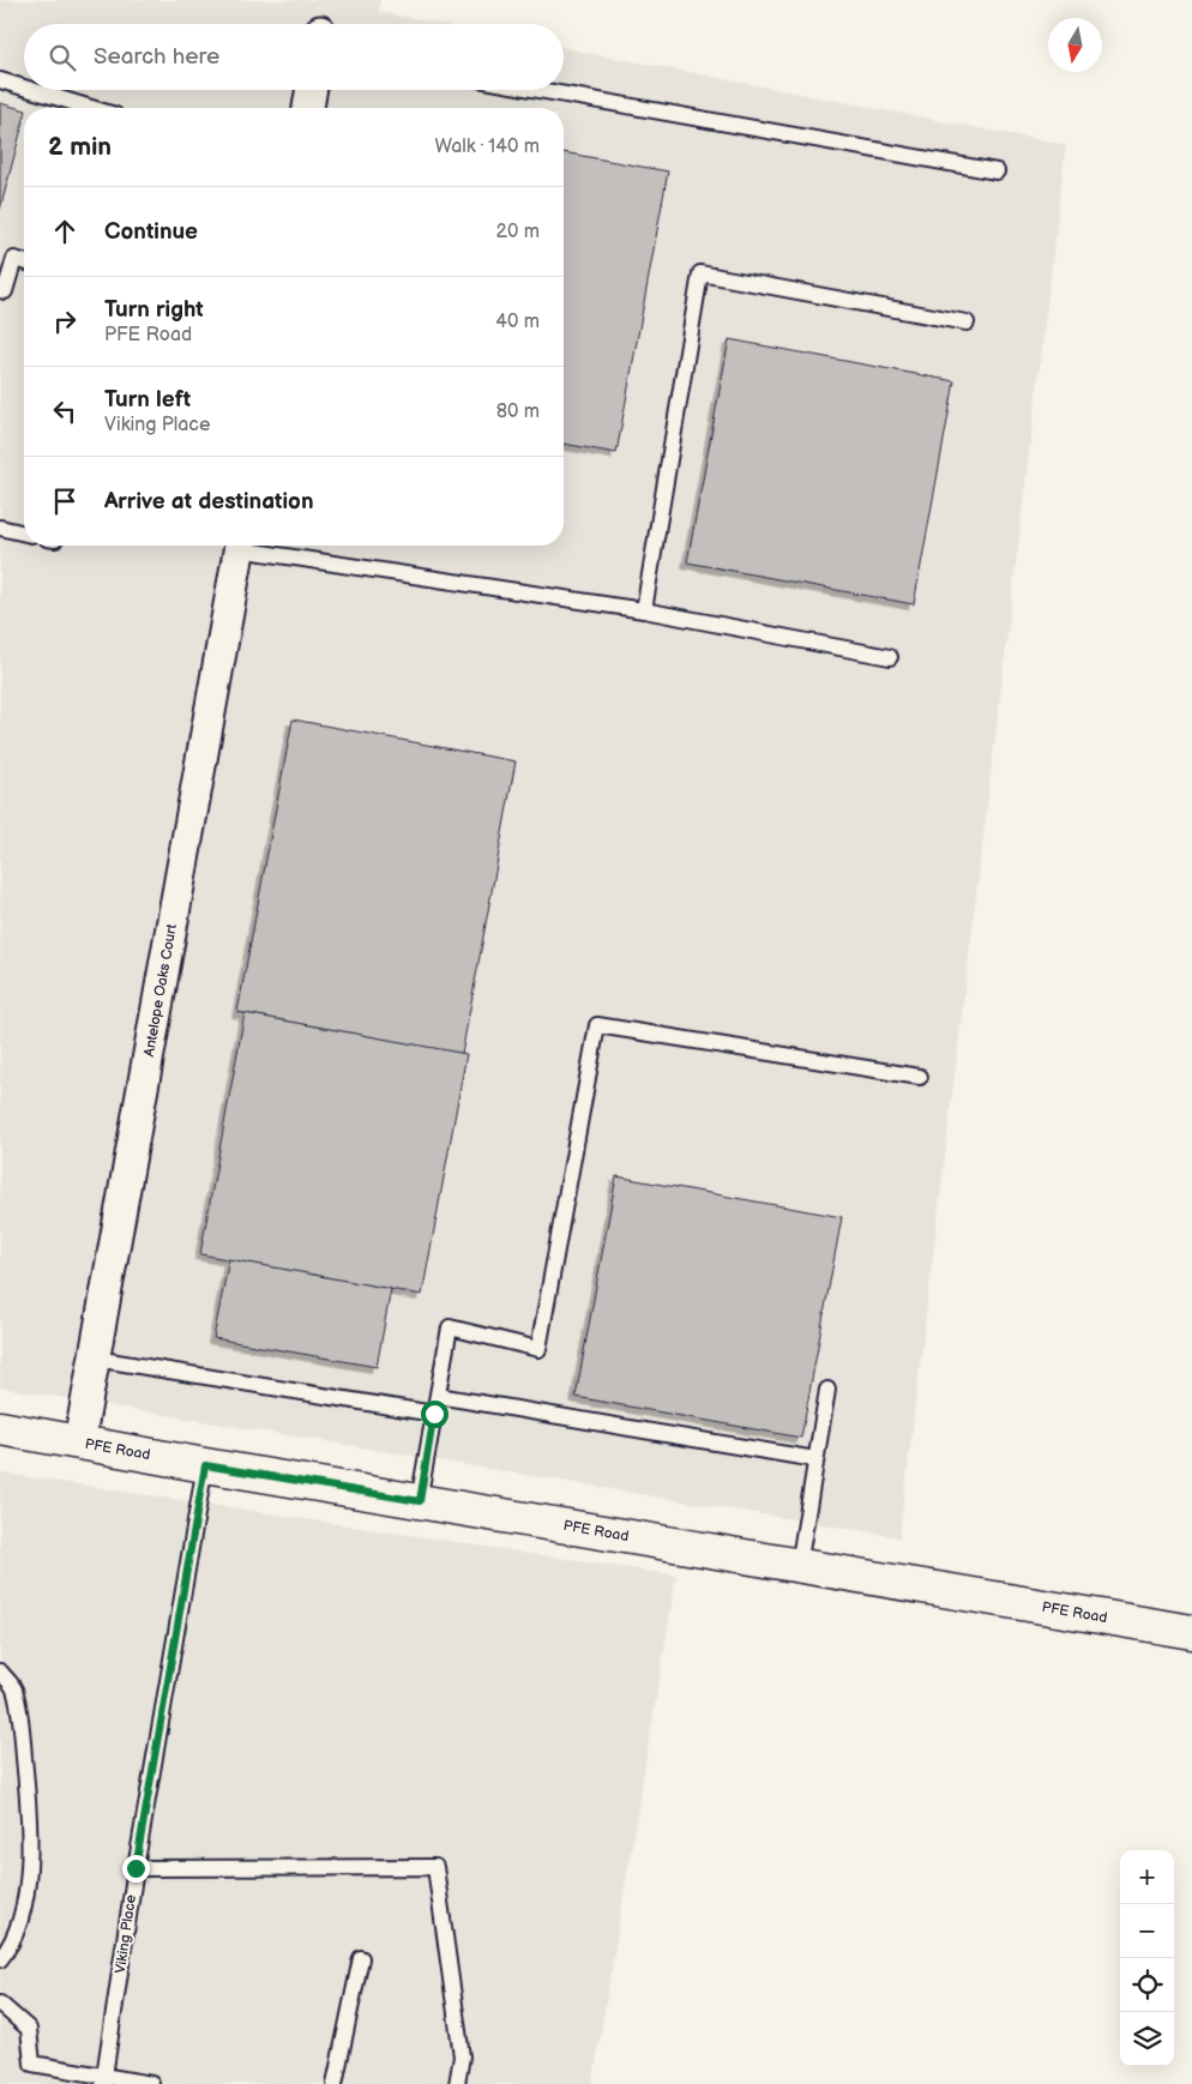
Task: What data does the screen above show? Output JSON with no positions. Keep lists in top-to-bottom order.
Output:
{
  "streets": {
    "main road": ["PFE Road"],
    "street": ["Antelope Oaks Court"],
    "lane": ["Viking Place"]
  },
  "crossings": [
    ["Antelope Oaks Court", "PFE Road"],
    ["PFE Road", "Viking Place"]
  ],
  "north": "bottom",
  "page": {
    "search": "Search here",
    "heading": ["2 min", "Walk · 140 m"],
    "list": [
      ["Continue", "20 m"],
      ["Turn right", "PFE Road", "40 m"],
      ["Turn left", "Viking Place", "80 m"],
      "Arrive at destination"
    ],
    "map_buttons": ["+", "−"]
  }
}
